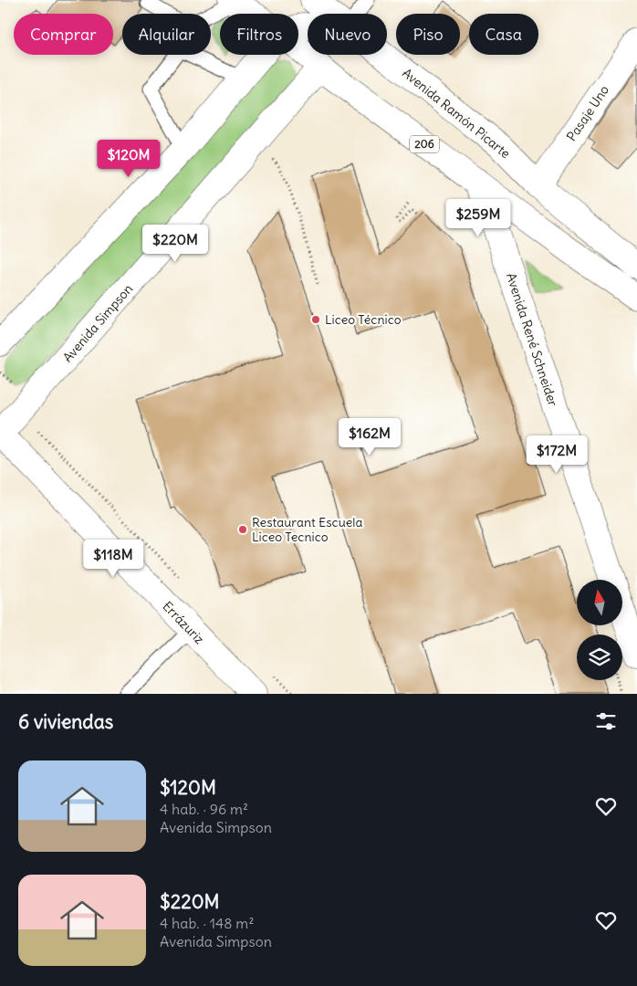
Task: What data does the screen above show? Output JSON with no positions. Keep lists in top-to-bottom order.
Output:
{
  "streets": {
    "main road": [
      "Avenida Ramón Picarte",
      "Pasaje Uno",
      "206",
      "Avenida Simpson",
      "Avenida René Schneider",
      "Errázuriz"
    ]
  },
  "crossings": [
    ["Avenida Ramón Picarte", "Pasaje Uno"],
    ["206", "Avenida Simpson"],
    ["206", "Avenida René Schneider"],
    ["Avenida Simpson", "Errázuriz"]
  ],
  "places": ["Liceo Técnico", "Restaurant Escuela Liceo Tecnico"],
  "north": "top",
  "page": {
    "chip": [
      "Comprar",
      "Alquilar",
      "Filtros",
      "Nuevo",
      "Piso",
      "Casa"
    ],
    "price": [
      "$120M",
      "$259M",
      "$220M",
      "$162M",
      "$172M",
      "$118M"
    ],
    "heading": "6 viviendas",
    "list": [
      {
        "name": "$120M",
        "note": "4 hab. · 96 m² · Avenida Simpson"
      },
      {
        "name": "$220M",
        "note": "4 hab. · 148 m² · Avenida Simpson"
      }
    ]
  }
}
